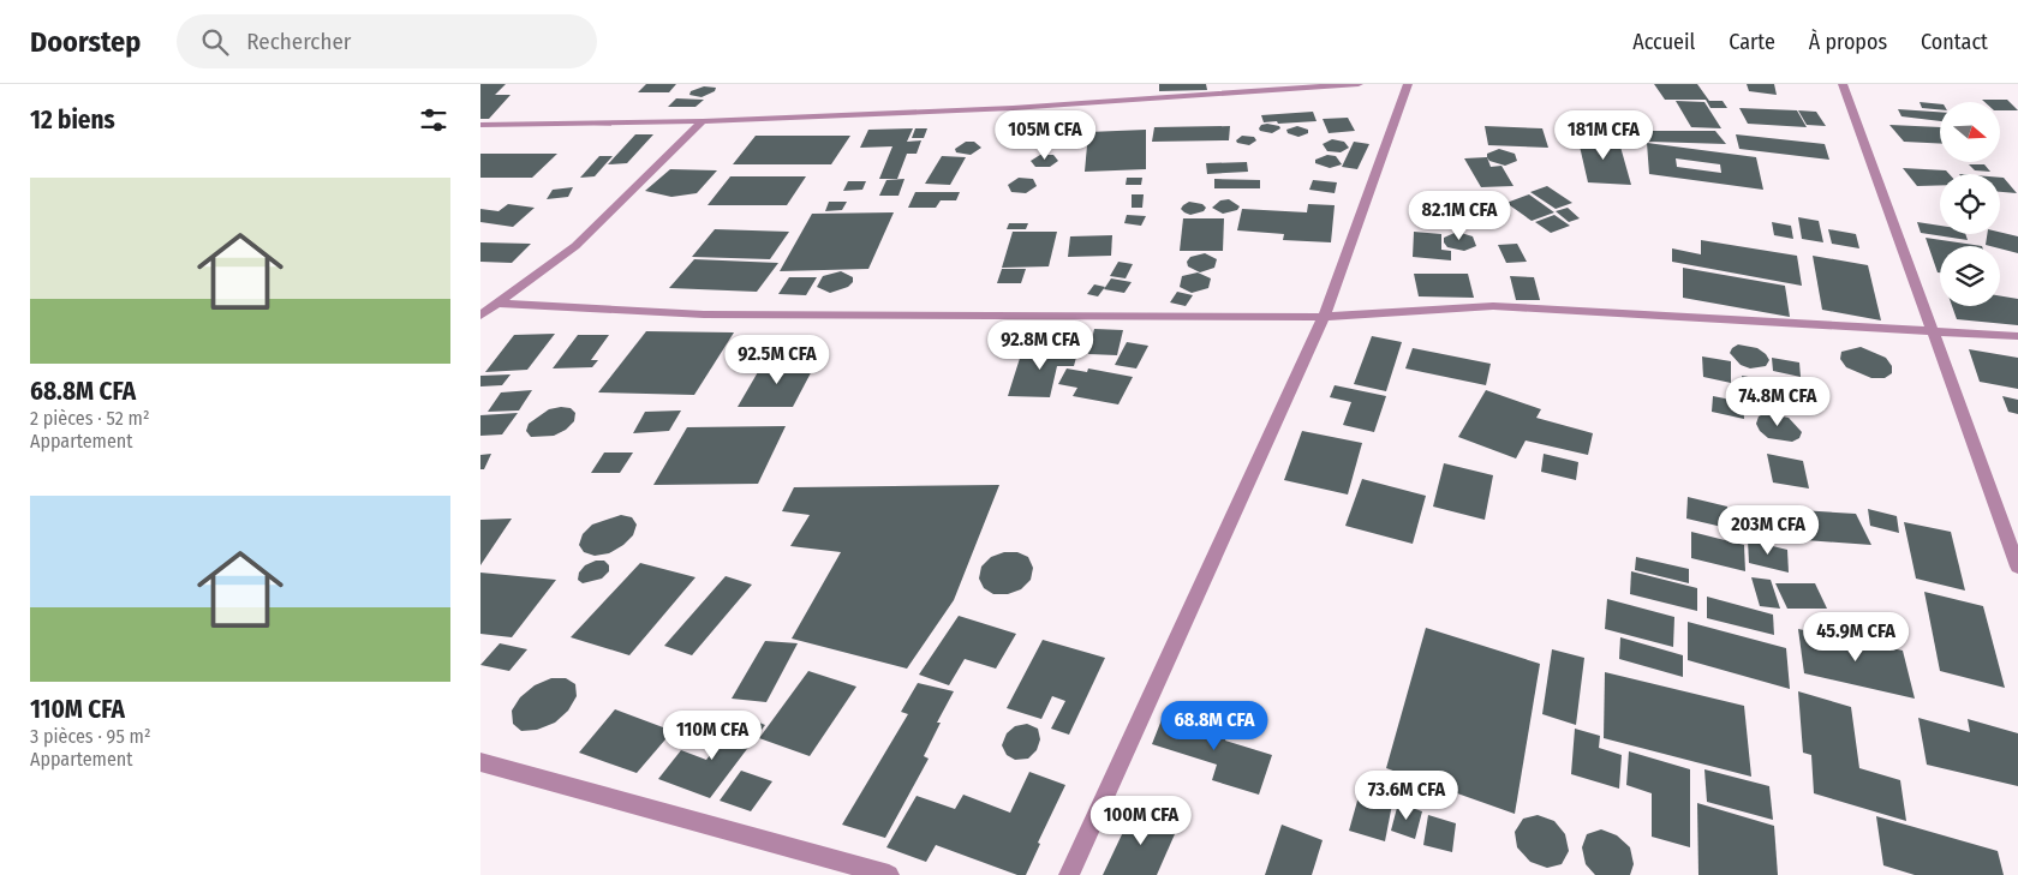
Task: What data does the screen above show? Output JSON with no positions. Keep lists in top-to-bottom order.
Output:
{
  "north": "right",
  "page": {
    "header": "Doorstep",
    "search": "Rechercher",
    "nav": [
      "Accueil",
      "Carte",
      "À propos",
      "Contact"
    ],
    "heading": "12 biens",
    "price": [
      "105M CFA",
      "181M CFA",
      "82.1M CFA",
      "92.8M CFA",
      "92.5M CFA",
      "74.8M CFA",
      "203M CFA",
      "45.9M CFA",
      "68.8M CFA",
      "110M CFA",
      "73.6M CFA",
      "100M CFA"
    ],
    "list": [
      {
        "name": "68.8M CFA",
        "note": "2 pièces · 52 m² · Appartement"
      },
      {
        "name": "110M CFA",
        "note": "3 pièces · 95 m² · Appartement"
      }
    ]
  }
}
